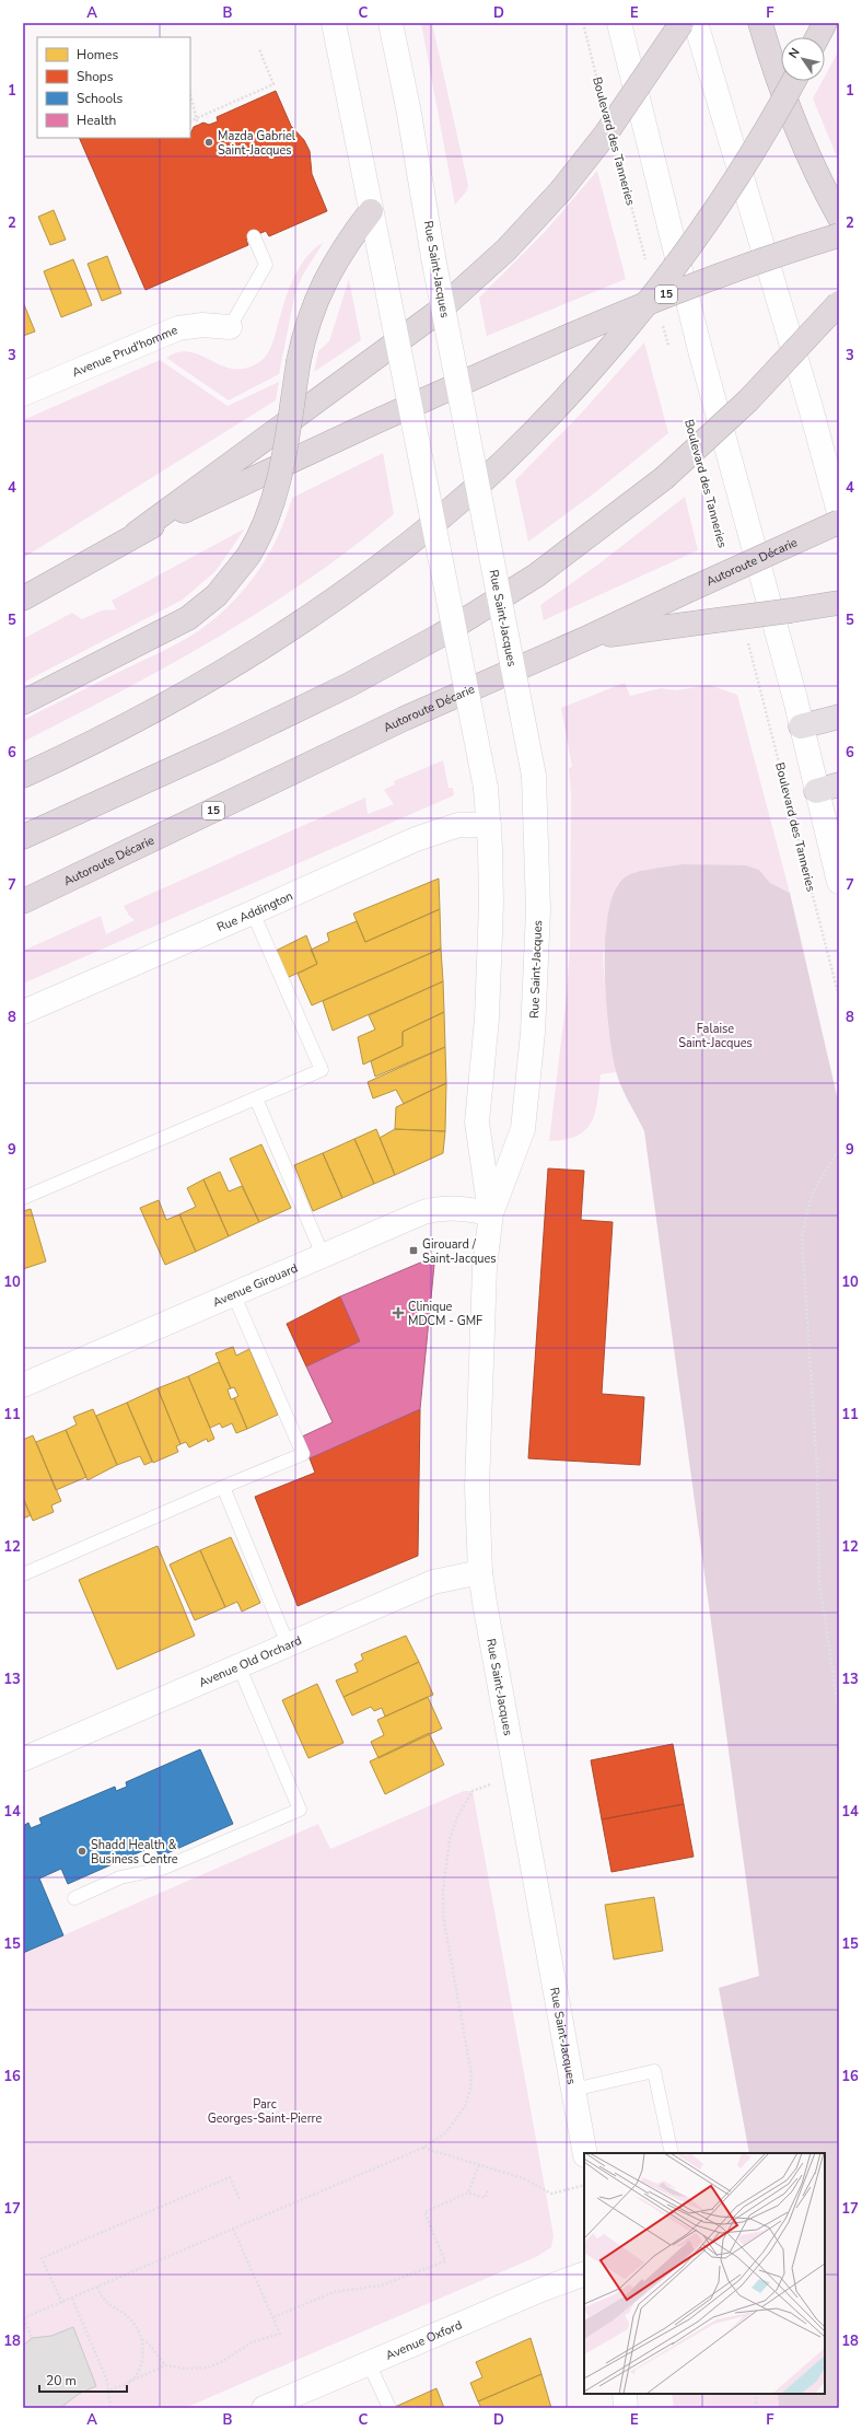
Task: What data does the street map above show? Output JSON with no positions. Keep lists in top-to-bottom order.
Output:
{
  "streets": {
    "highway": ["15", "Autoroute Décarie"],
    "main road": [
      "Rue Saint-Jacques",
      "Avenue Prud'homme",
      "Rue Addington",
      "Avenue Girouard",
      "Avenue Old Orchard",
      "Avenue Oxford"
    ],
    "path": ["Boulevard des Tanneries"]
  },
  "crossings": [
    ["Rue Saint-Jacques", "Rue Addington"],
    ["Rue Saint-Jacques", "Avenue Girouard"],
    ["Rue Saint-Jacques", "Avenue Old Orchard"]
  ],
  "parks": ["Falaise Saint-Jacques", "Parc Georges-Saint-Pierre"],
  "places": {
    "other": ["Mazda Gabriel Saint-Jacques", "Shadd Health & Business Centre"],
    "transit": ["Girouard / Saint-Jacques"],
    "health": ["Clinique MDCM - GMF"]
  },
  "legend": [
    "Homes",
    "Shops",
    "Schools",
    "Health"
  ],
  "scale_bar": "20 m",
  "north": "top left",
  "grid": {
    "columns": [
      "A",
      "B",
      "C",
      "D",
      "E",
      "F"
    ],
    "rows": [
      "1",
      "2",
      "3",
      "4",
      "5",
      "6",
      "7",
      "8",
      "9",
      "10",
      "11",
      "12",
      "13",
      "14",
      "15",
      "16",
      "17",
      "18"
    ]
  }
}
